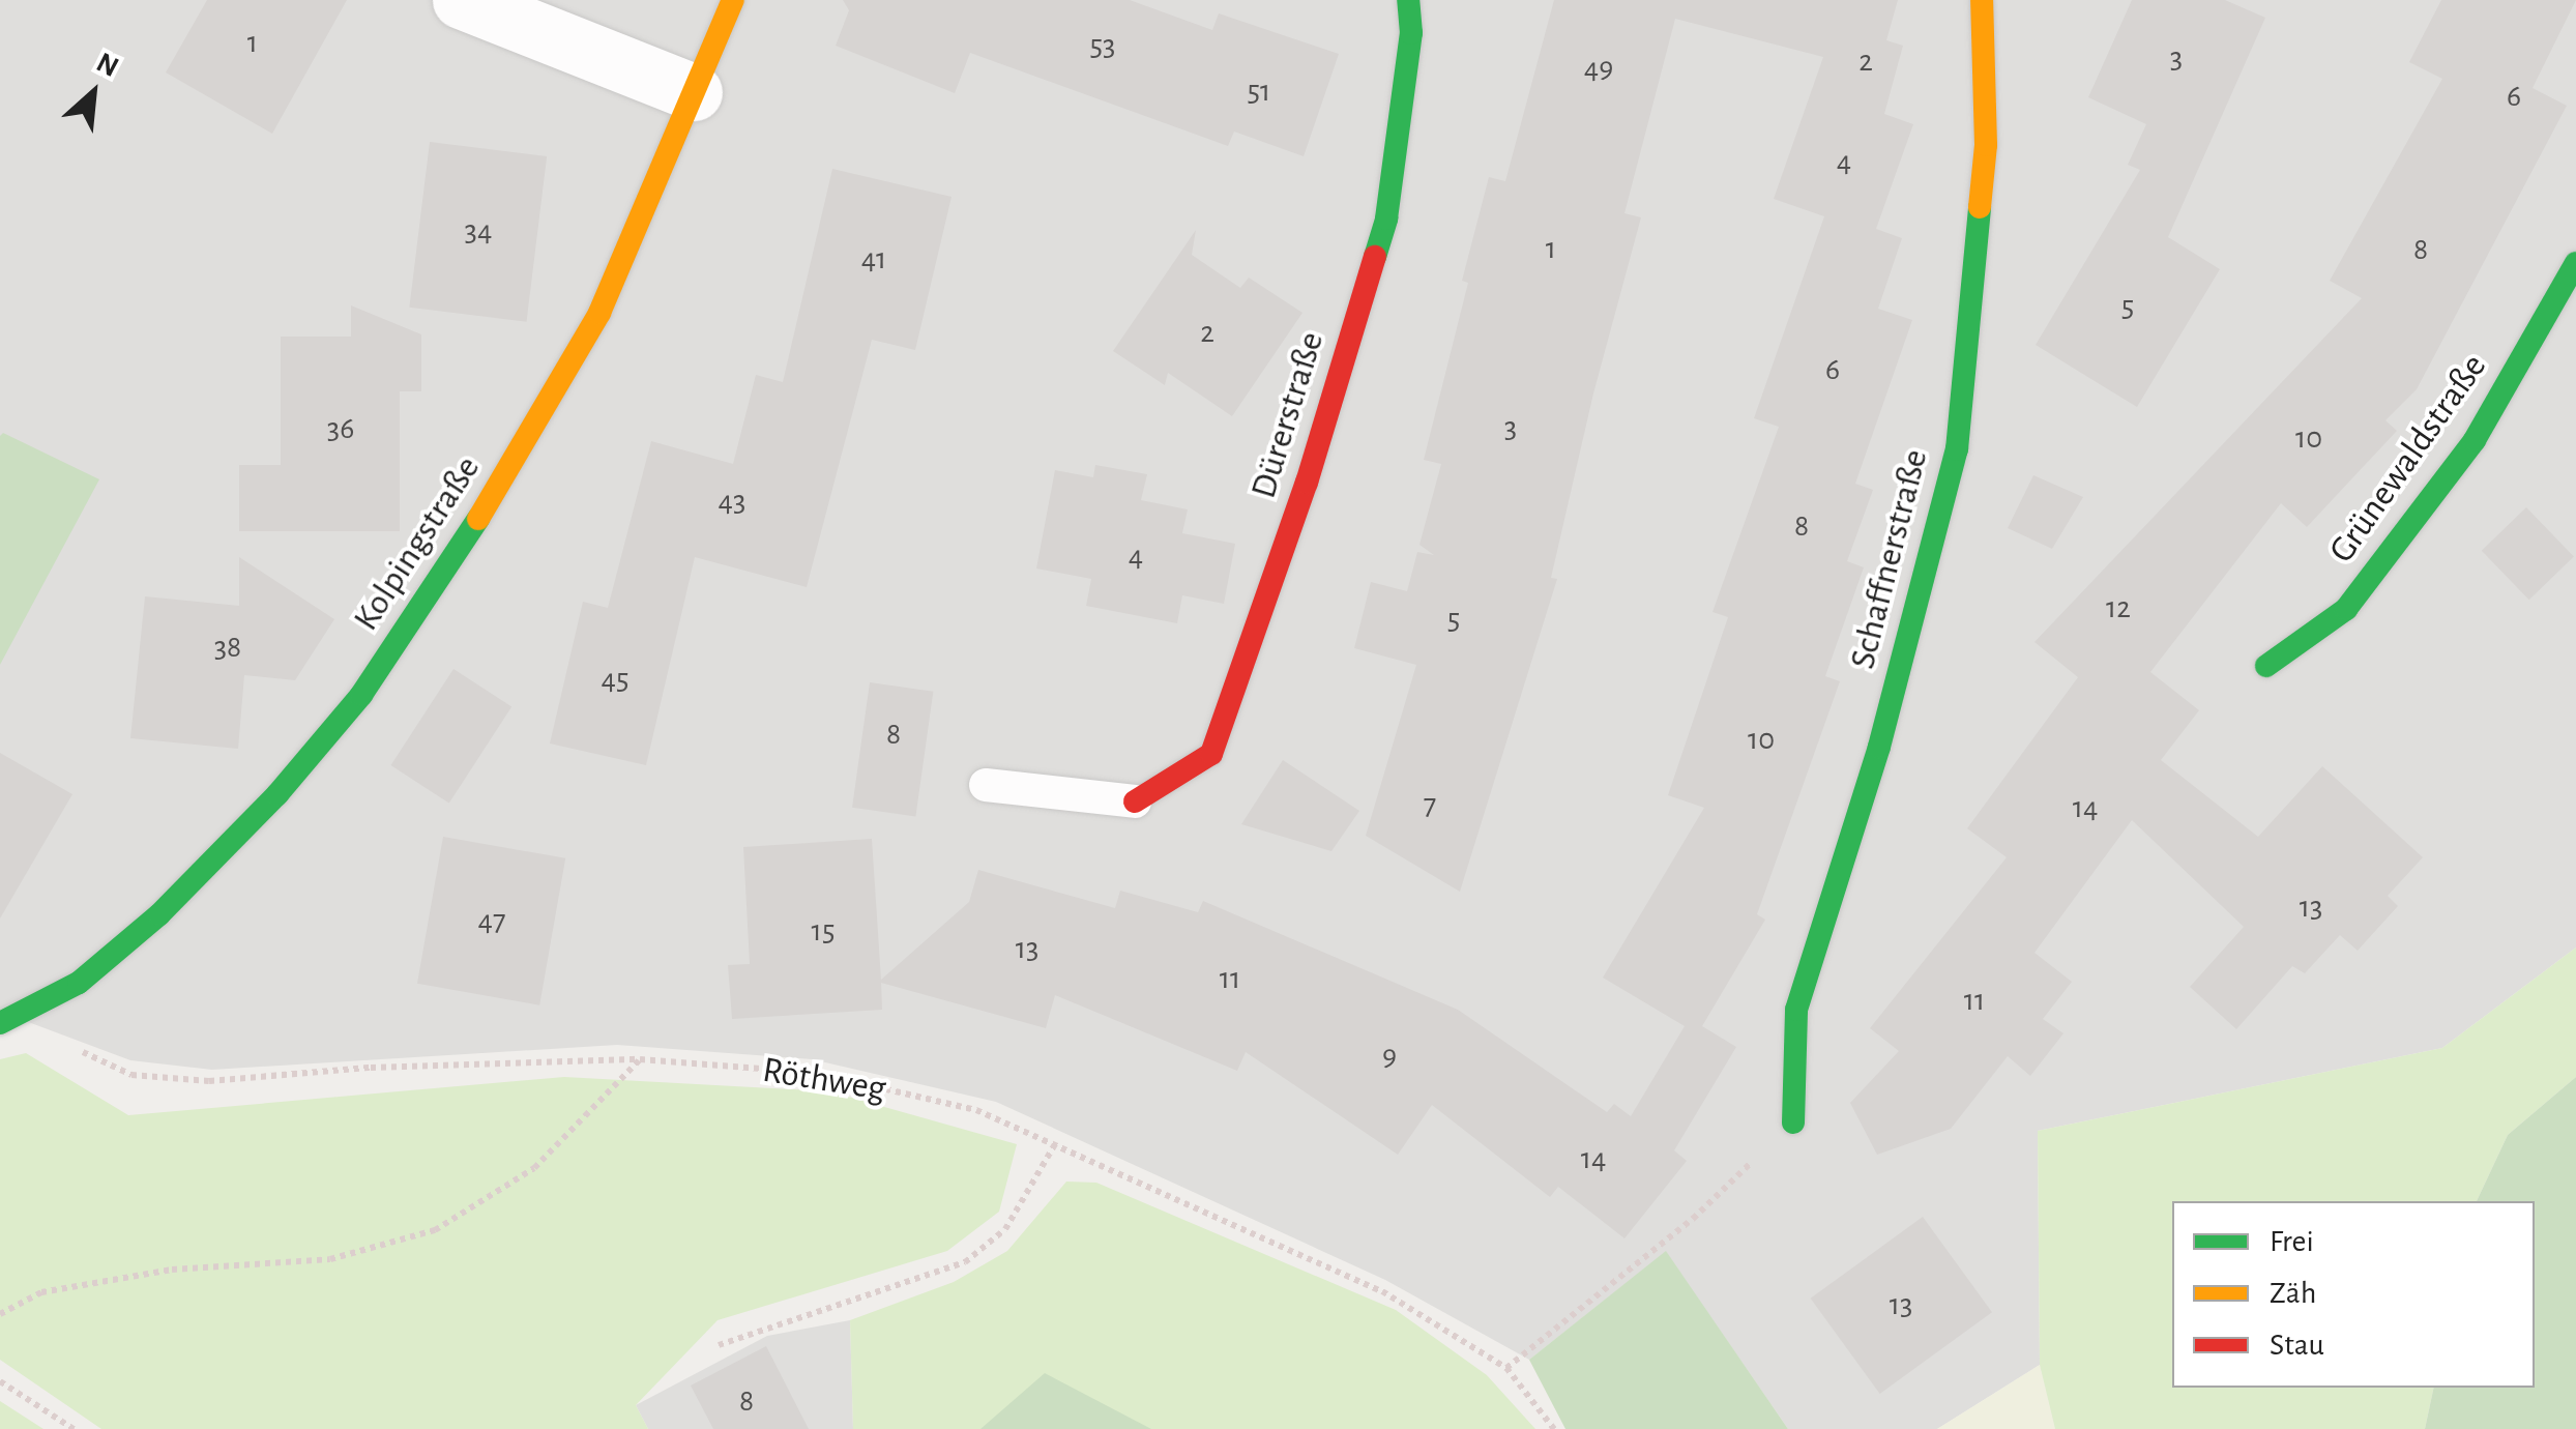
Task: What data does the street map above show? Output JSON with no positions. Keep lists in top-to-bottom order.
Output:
{
  "streets": {
    "street": [
      "Dürerstraße",
      "Grünewaldstraße",
      "Kolpingstraße",
      "Schaffnerstraße"
    ],
    "path": ["Röthweg"]
  },
  "crossings": [
    ["Kolpingstraße", "Röthweg"]
  ],
  "house_numbers": [
    "1",
    "53",
    "3",
    "2",
    "49",
    "51",
    "6",
    "4",
    "34",
    "1",
    "8",
    "41",
    "5",
    "2",
    "6",
    "3",
    "36",
    "10",
    "43",
    "8",
    "4",
    "12",
    "5",
    "38",
    "45",
    "8",
    "10",
    "7",
    "14",
    "13",
    "47",
    "15",
    "13",
    "11",
    "11",
    "9",
    "14",
    "13",
    "8"
  ],
  "legend": ["Frei", "Zäh", "Stau"],
  "north": "top right"
}
